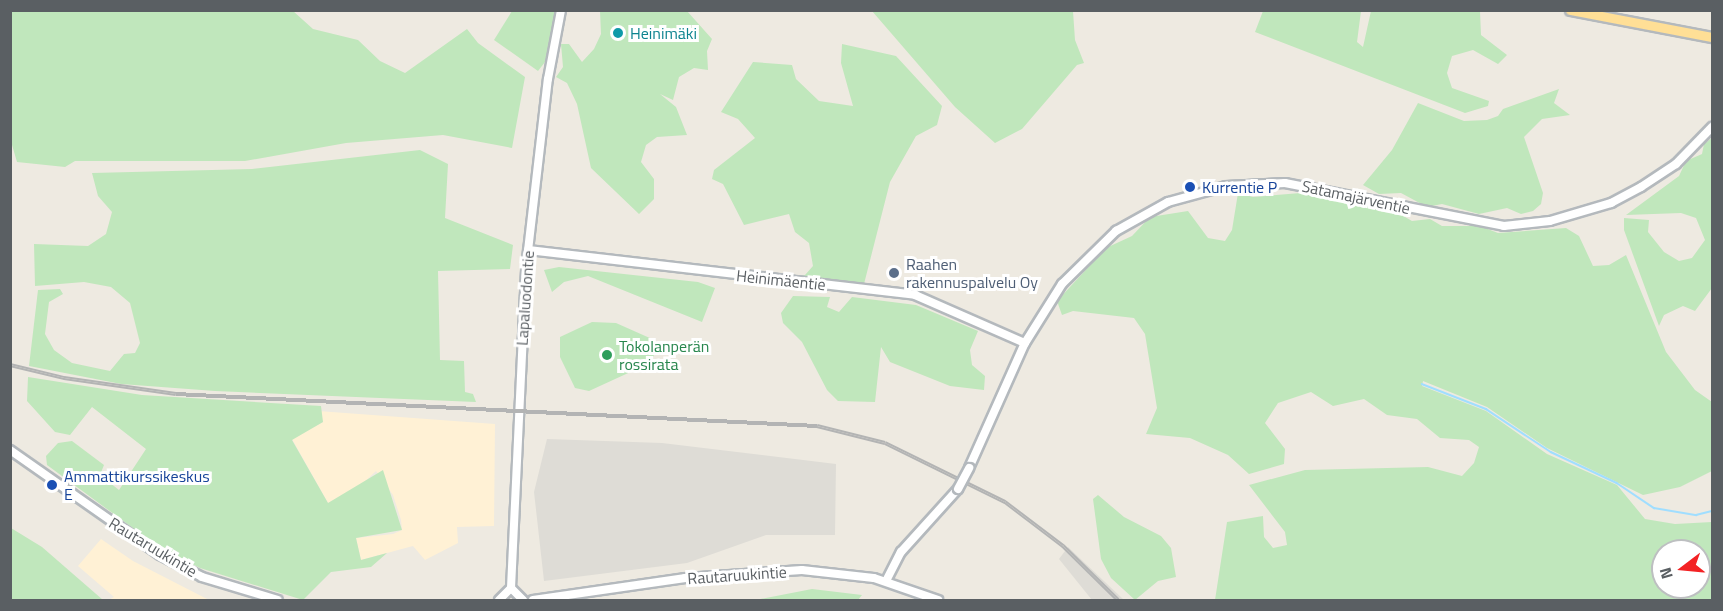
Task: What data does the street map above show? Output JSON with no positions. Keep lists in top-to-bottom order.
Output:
{
  "streets": {
    "main road": ["Lapaluodontie", "Rautaruukintie"],
    "street": ["Satamajärventie", "Heinimäentie"]
  },
  "crossings": [
    ["Satamajärventie", "Heinimäentie"],
    ["Satamajärventie", "Rautaruukintie"],
    ["Heinimäentie", "Lapaluodontie"]
  ],
  "places": [
    "Heinimäki",
    "Kurrentie P",
    "Raahen rakennuspalvelu Oy",
    "Tokolanperän rossirata",
    "Ammattikurssikeskus E"
  ],
  "north": "left"
}
